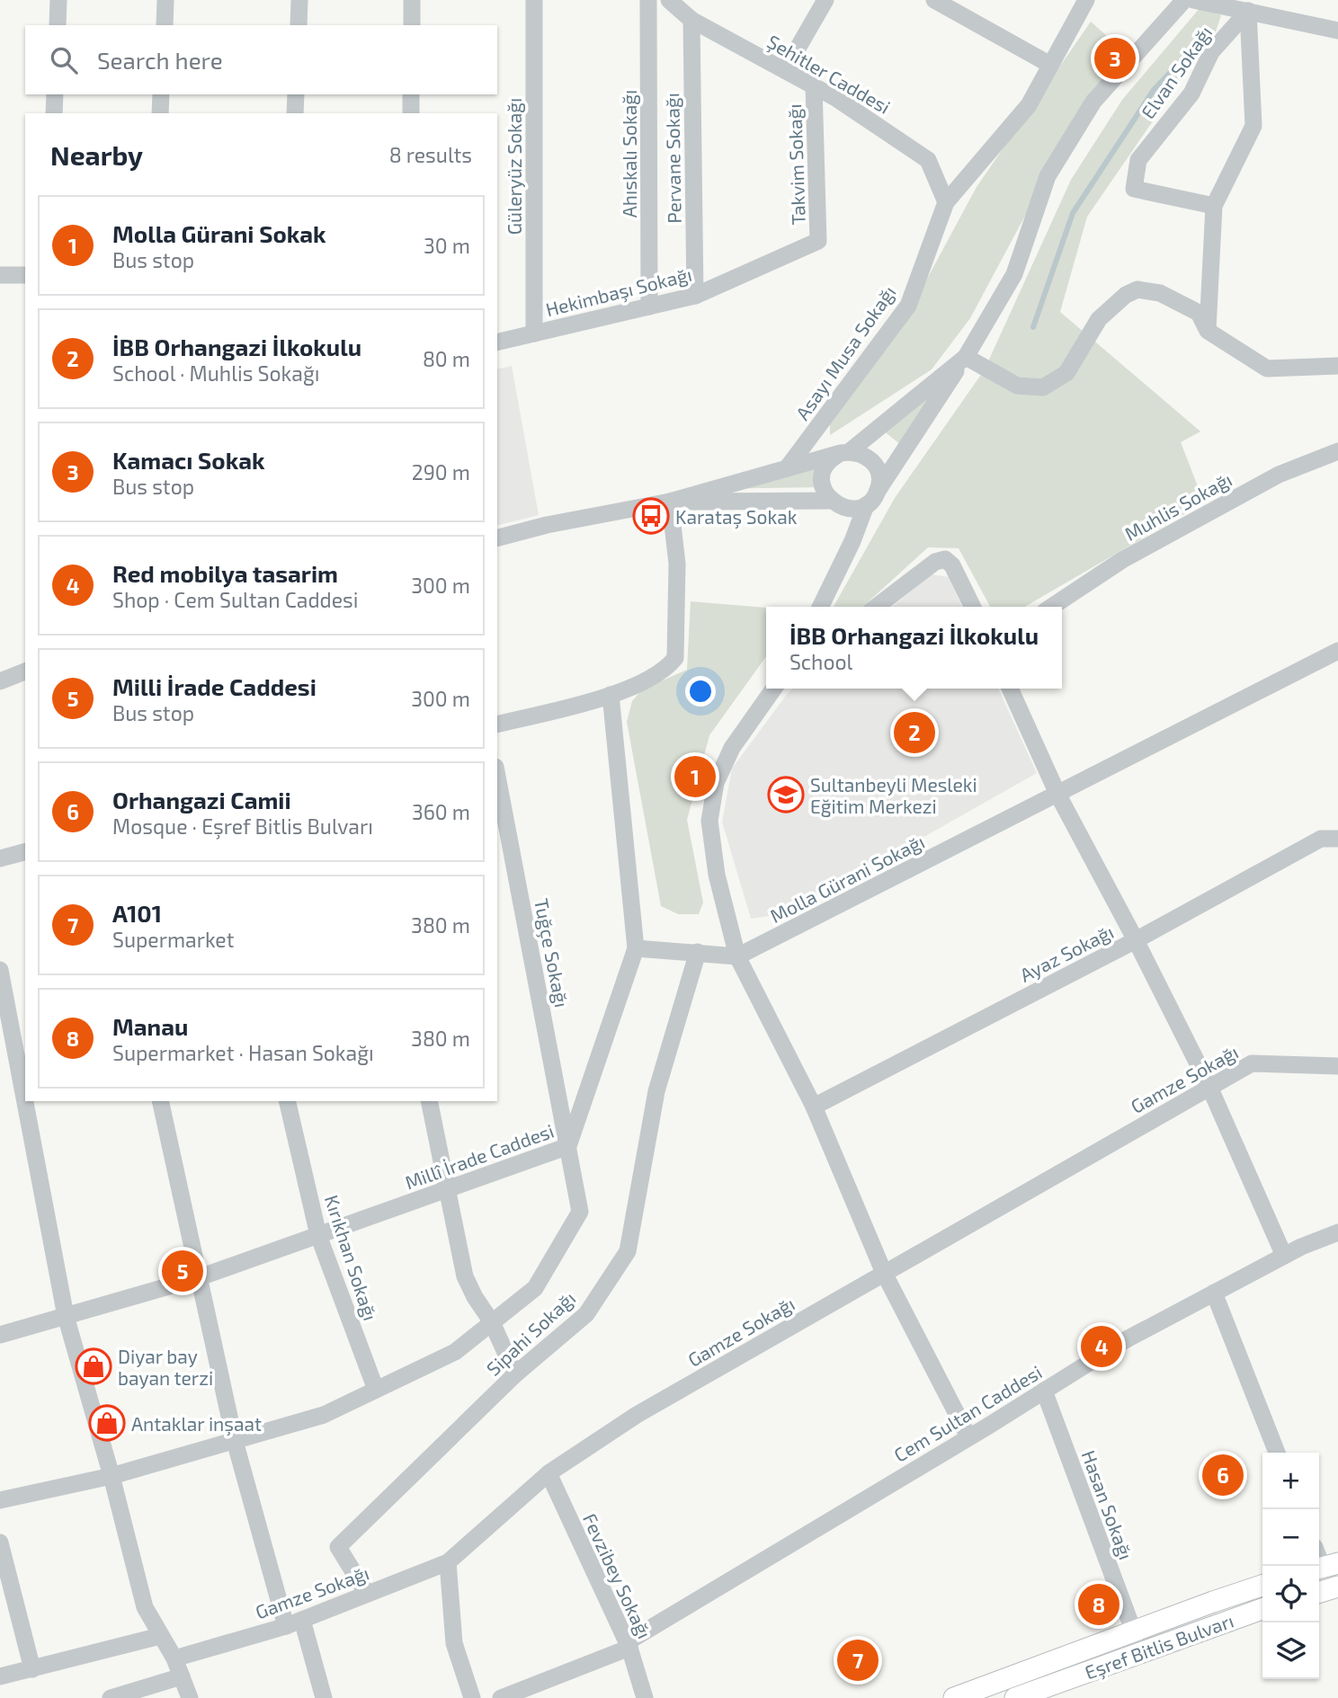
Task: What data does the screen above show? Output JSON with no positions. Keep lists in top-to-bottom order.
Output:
{
  "streets": {
    "main road": ["Eşref Bitlis Bulvarı"],
    "street": [
      "Elvan Sokağı",
      "Şehitler Caddesi",
      "Ahıskalı Sokağı",
      "Pervane Sokağı",
      "Takvim Sokağı",
      "Güleryüz Sokağı",
      "Hekimbaşı Sokağı",
      "Asayı Musa Sokağı",
      "Muhlis Sokağı",
      "Molla Gürani Sokağı",
      "Tuğçe Sokağı",
      "Ayaz Sokağı",
      "Gamze Sokağı",
      "Millî İrade Caddesi",
      "Kırıkhan Sokağı",
      "Sipahi Sokağı",
      "Cem Sultan Caddesi",
      "Hasan Sokağı",
      "Fevzibey Sokağı"
    ]
  },
  "crossings": [
    ["Şehitler Caddesi", "Pervane Sokağı"],
    ["Şehitler Caddesi", "Takvim Sokağı"],
    ["Şehitler Caddesi", "Asayı Musa Sokağı"],
    ["Ahıskalı Sokağı", "Hekimbaşı Sokağı"],
    ["Pervane Sokağı", "Hekimbaşı Sokağı"],
    ["Takvim Sokağı", "Hekimbaşı Sokağı"],
    ["Güleryüz Sokağı", "Hekimbaşı Sokağı"],
    ["Tuğçe Sokağı", "Millî İrade Caddesi"],
    ["Tuğçe Sokağı", "Kırıkhan Sokağı"],
    ["Gamze Sokağı", "Sipahi Sokağı"],
    ["Gamze Sokağı", "Fevzibey Sokağı"],
    ["Millî İrade Caddesi", "Kırıkhan Sokağı"],
    ["Cem Sultan Caddesi", "Hasan Sokağı"],
    ["Cem Sultan Caddesi", "Fevzibey Sokağı"],
    ["Hasan Sokağı", "Eşref Bitlis Bulvarı"]
  ],
  "places": {
    "bus stop": ["Karataş Sokak"],
    "school or university": ["Sultanbeyli Mesleki Eğitim Merkezi"],
    "shop": ["Diyar bay bayan terzi", "Antaklar inşaat"]
  },
  "page": {
    "search": "Search here",
    "pins": [
      "3",
      "2",
      "1",
      "5",
      "4",
      "6",
      "8",
      "7"
    ],
    "heading": ["Nearby", "8 results"],
    "list": [
      {
        "mark": "1",
        "name": "Molla Gürani Sokak",
        "note": "Bus stop",
        "value": "30 m"
      },
      {
        "mark": "2",
        "name": "İBB Orhangazi İlkokulu",
        "note": "School · Muhlis Sokağı",
        "value": "80 m"
      },
      {
        "mark": "3",
        "name": "Kamacı Sokak",
        "note": "Bus stop",
        "value": "290 m"
      },
      {
        "mark": "4",
        "name": "Red mobilya tasarim",
        "note": "Shop · Cem Sultan Caddesi",
        "value": "300 m"
      },
      {
        "mark": "5",
        "name": "Milli İrade Caddesi",
        "note": "Bus stop",
        "value": "300 m"
      },
      {
        "mark": "6",
        "name": "Orhangazi Camii",
        "note": "Mosque · Eşref Bitlis Bulvarı",
        "value": "360 m"
      },
      {
        "mark": "7",
        "name": "A101",
        "note": "Supermarket",
        "value": "380 m"
      },
      {
        "mark": "8",
        "name": "Manau",
        "note": "Supermarket · Hasan Sokağı",
        "value": "380 m"
      }
    ],
    "popup": ["İBB Orhangazi İlkokulu", "School"],
    "map_buttons": ["+", "−"]
  }
}
